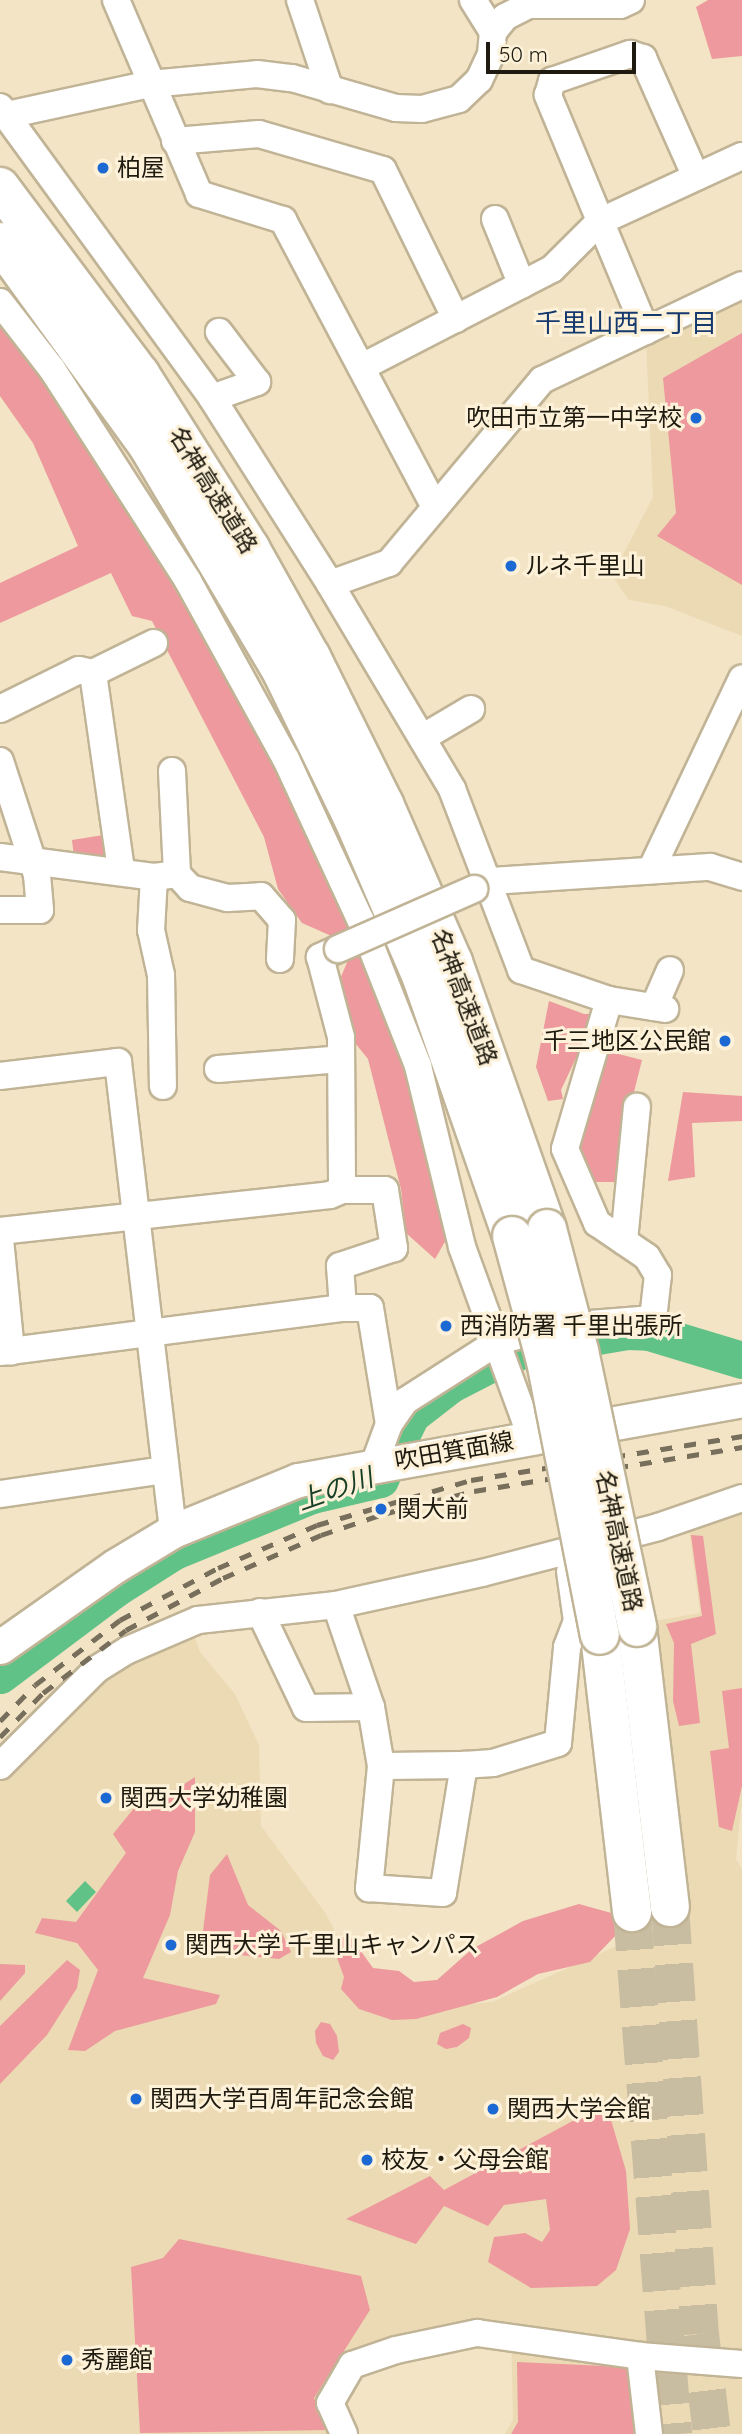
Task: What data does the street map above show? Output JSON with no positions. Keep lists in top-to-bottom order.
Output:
{
  "streets": {
    "highway": ["名神高速道路"],
    "main road": ["吹田箕面線"]
  },
  "districts": ["千里山西二丁目"],
  "water": ["上の川"],
  "places": [
    "柏屋",
    "吹田市立第一中学校",
    "ルネ千里山",
    "千三地区公民館",
    "西消防署 千里出張所",
    "関大前",
    "関西大学幼稚園",
    "関西大学 千里山キャンパス",
    "関西大学百周年記念会館",
    "関西大学会館",
    "校友・父母会館",
    "秀麗館"
  ],
  "scale_bar": "50 m"
}
